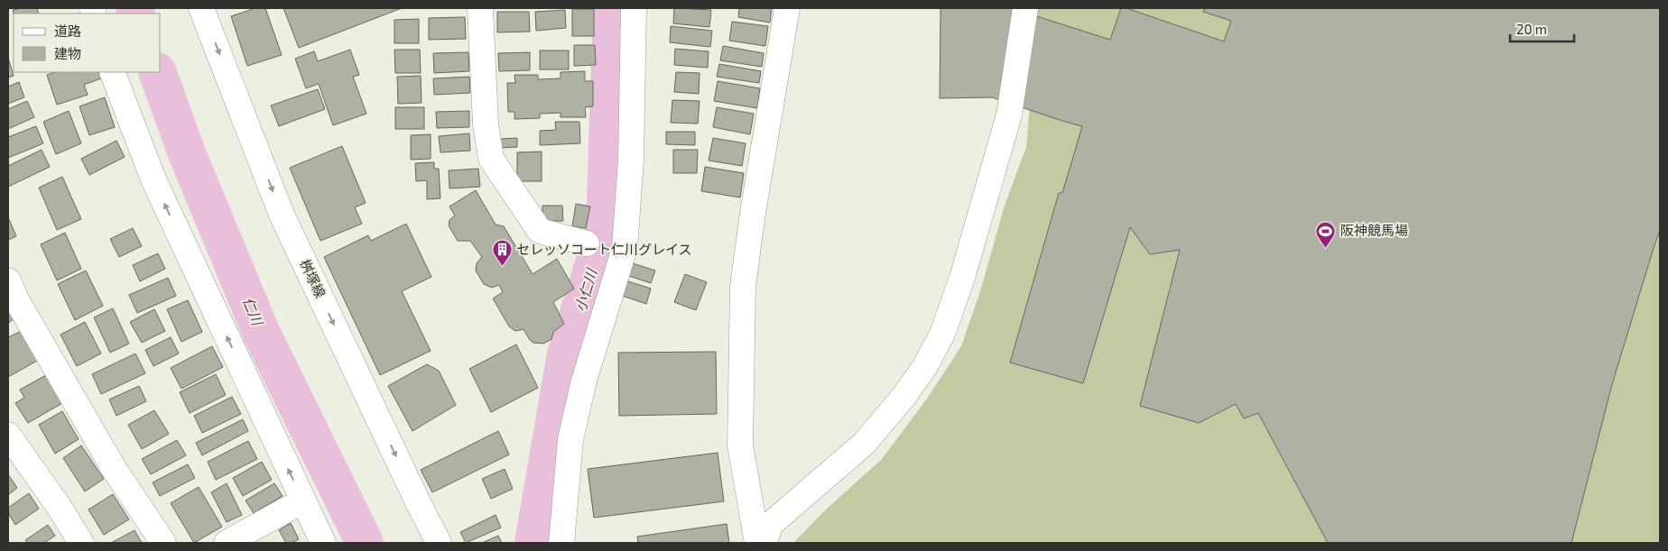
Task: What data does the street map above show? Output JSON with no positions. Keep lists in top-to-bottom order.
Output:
{
  "streets": {
    "street": ["桝塚線"]
  },
  "water": ["小仁川", "仁川"],
  "places": {
    "sports": ["阪神競馬場"],
    "building": ["セレッソコート仁川グレイス"]
  },
  "legend": ["道路", "建物"],
  "scale_bar": "20 m"
}
